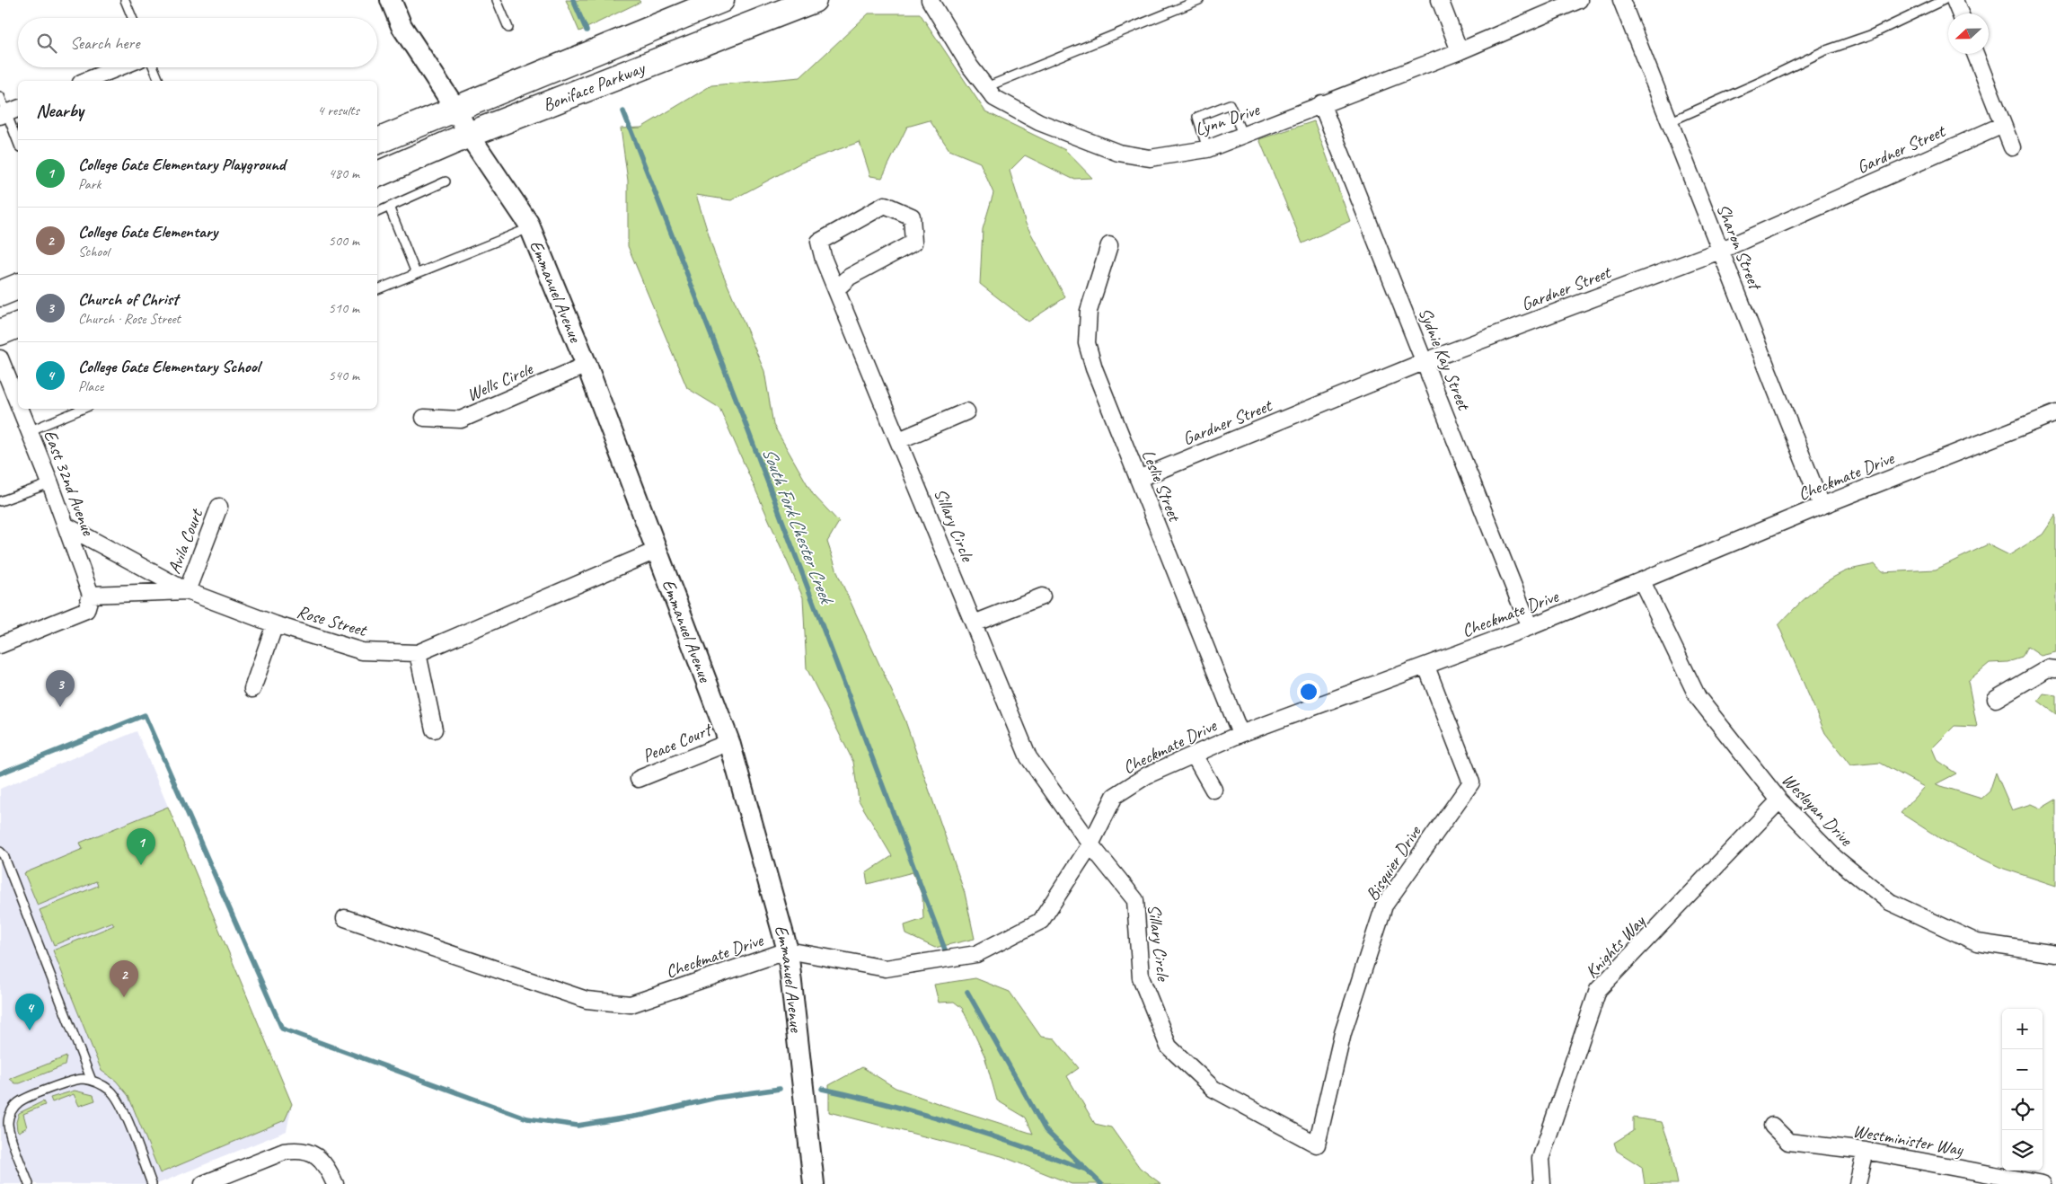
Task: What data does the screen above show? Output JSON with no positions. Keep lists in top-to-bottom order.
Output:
{
  "streets": {
    "main road": ["Boniface Parkway"],
    "street": [
      "Lynn Drive",
      "Gardner Street",
      "Sharon Street",
      "Emmanuel Avenue",
      "Sydnie Kay Street",
      "Wells Circle",
      "Checkmate Drive",
      "East 32nd Avenue",
      "Leslie Street",
      "Sillary Circle",
      "Avila Court",
      "Rose Street",
      "Peace Court",
      "Wesleyan Drive",
      "Bisquier Drive",
      "Knights Way",
      "Westminister Way"
    ]
  },
  "crossings": [
    ["Boniface Parkway", "Emmanuel Avenue"],
    ["Lynn Drive", "Sydnie Kay Street"],
    ["Gardner Street", "Sharon Street"],
    ["Gardner Street", "Sydnie Kay Street"],
    ["Gardner Street", "Leslie Street"],
    ["Sharon Street", "Checkmate Drive"],
    ["Emmanuel Avenue", "Wells Circle"],
    ["Emmanuel Avenue", "Checkmate Drive"],
    ["Emmanuel Avenue", "Rose Street"],
    ["Emmanuel Avenue", "Peace Court"],
    ["Sydnie Kay Street", "Checkmate Drive"],
    ["Checkmate Drive", "Leslie Street"],
    ["Checkmate Drive", "Sillary Circle"],
    ["Checkmate Drive", "Wesleyan Drive"],
    ["Checkmate Drive", "Bisquier Drive"],
    ["East 32nd Avenue", "Rose Street"],
    ["Sillary Circle", "Bisquier Drive"],
    ["Avila Court", "Rose Street"],
    ["Wesleyan Drive", "Knights Way"]
  ],
  "water": ["South Fork Chester Creek"],
  "north": "left",
  "page": {
    "search": "Search here",
    "heading": ["Nearby", "4 results"],
    "list": [
      {
        "mark": "1",
        "name": "College Gate Elementary Playground",
        "note": "Park",
        "value": "480 m"
      },
      {
        "mark": "2",
        "name": "College Gate Elementary",
        "note": "School",
        "value": "500 m"
      },
      {
        "mark": "3",
        "name": "Church of Christ",
        "note": "Church · Rose Street",
        "value": "510 m"
      },
      {
        "mark": "4",
        "name": "College Gate Elementary School",
        "note": "Place",
        "value": "540 m"
      }
    ],
    "pins": [
      "3",
      "1",
      "2",
      "4"
    ],
    "map_buttons": ["+", "−"]
  }
}
